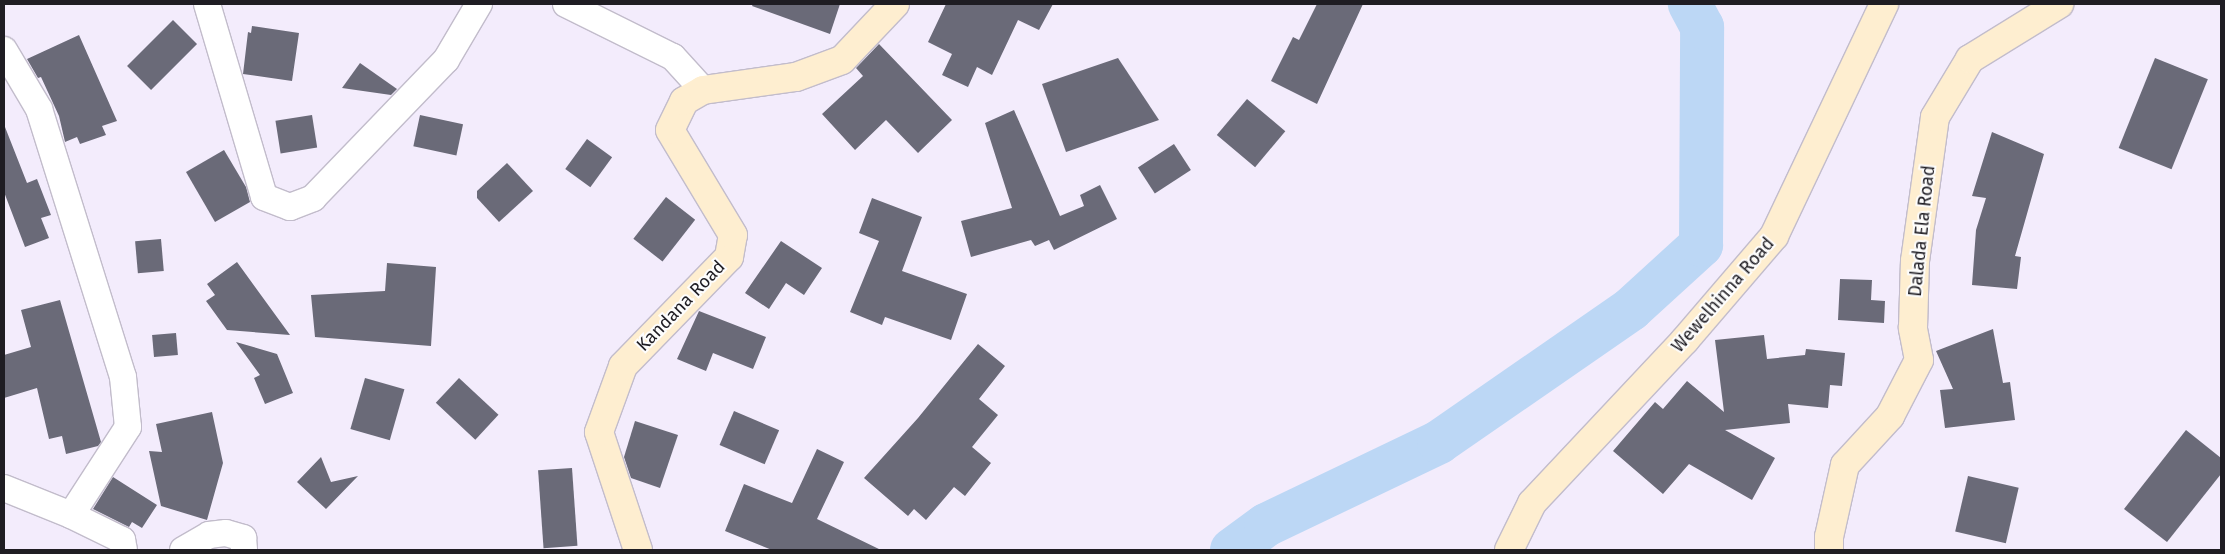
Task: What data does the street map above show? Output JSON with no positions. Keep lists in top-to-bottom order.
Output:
{
  "streets": {
    "street": ["Dalada Ela Road", "Wewelhinna Road", "Kandana Road"]
  }
}
